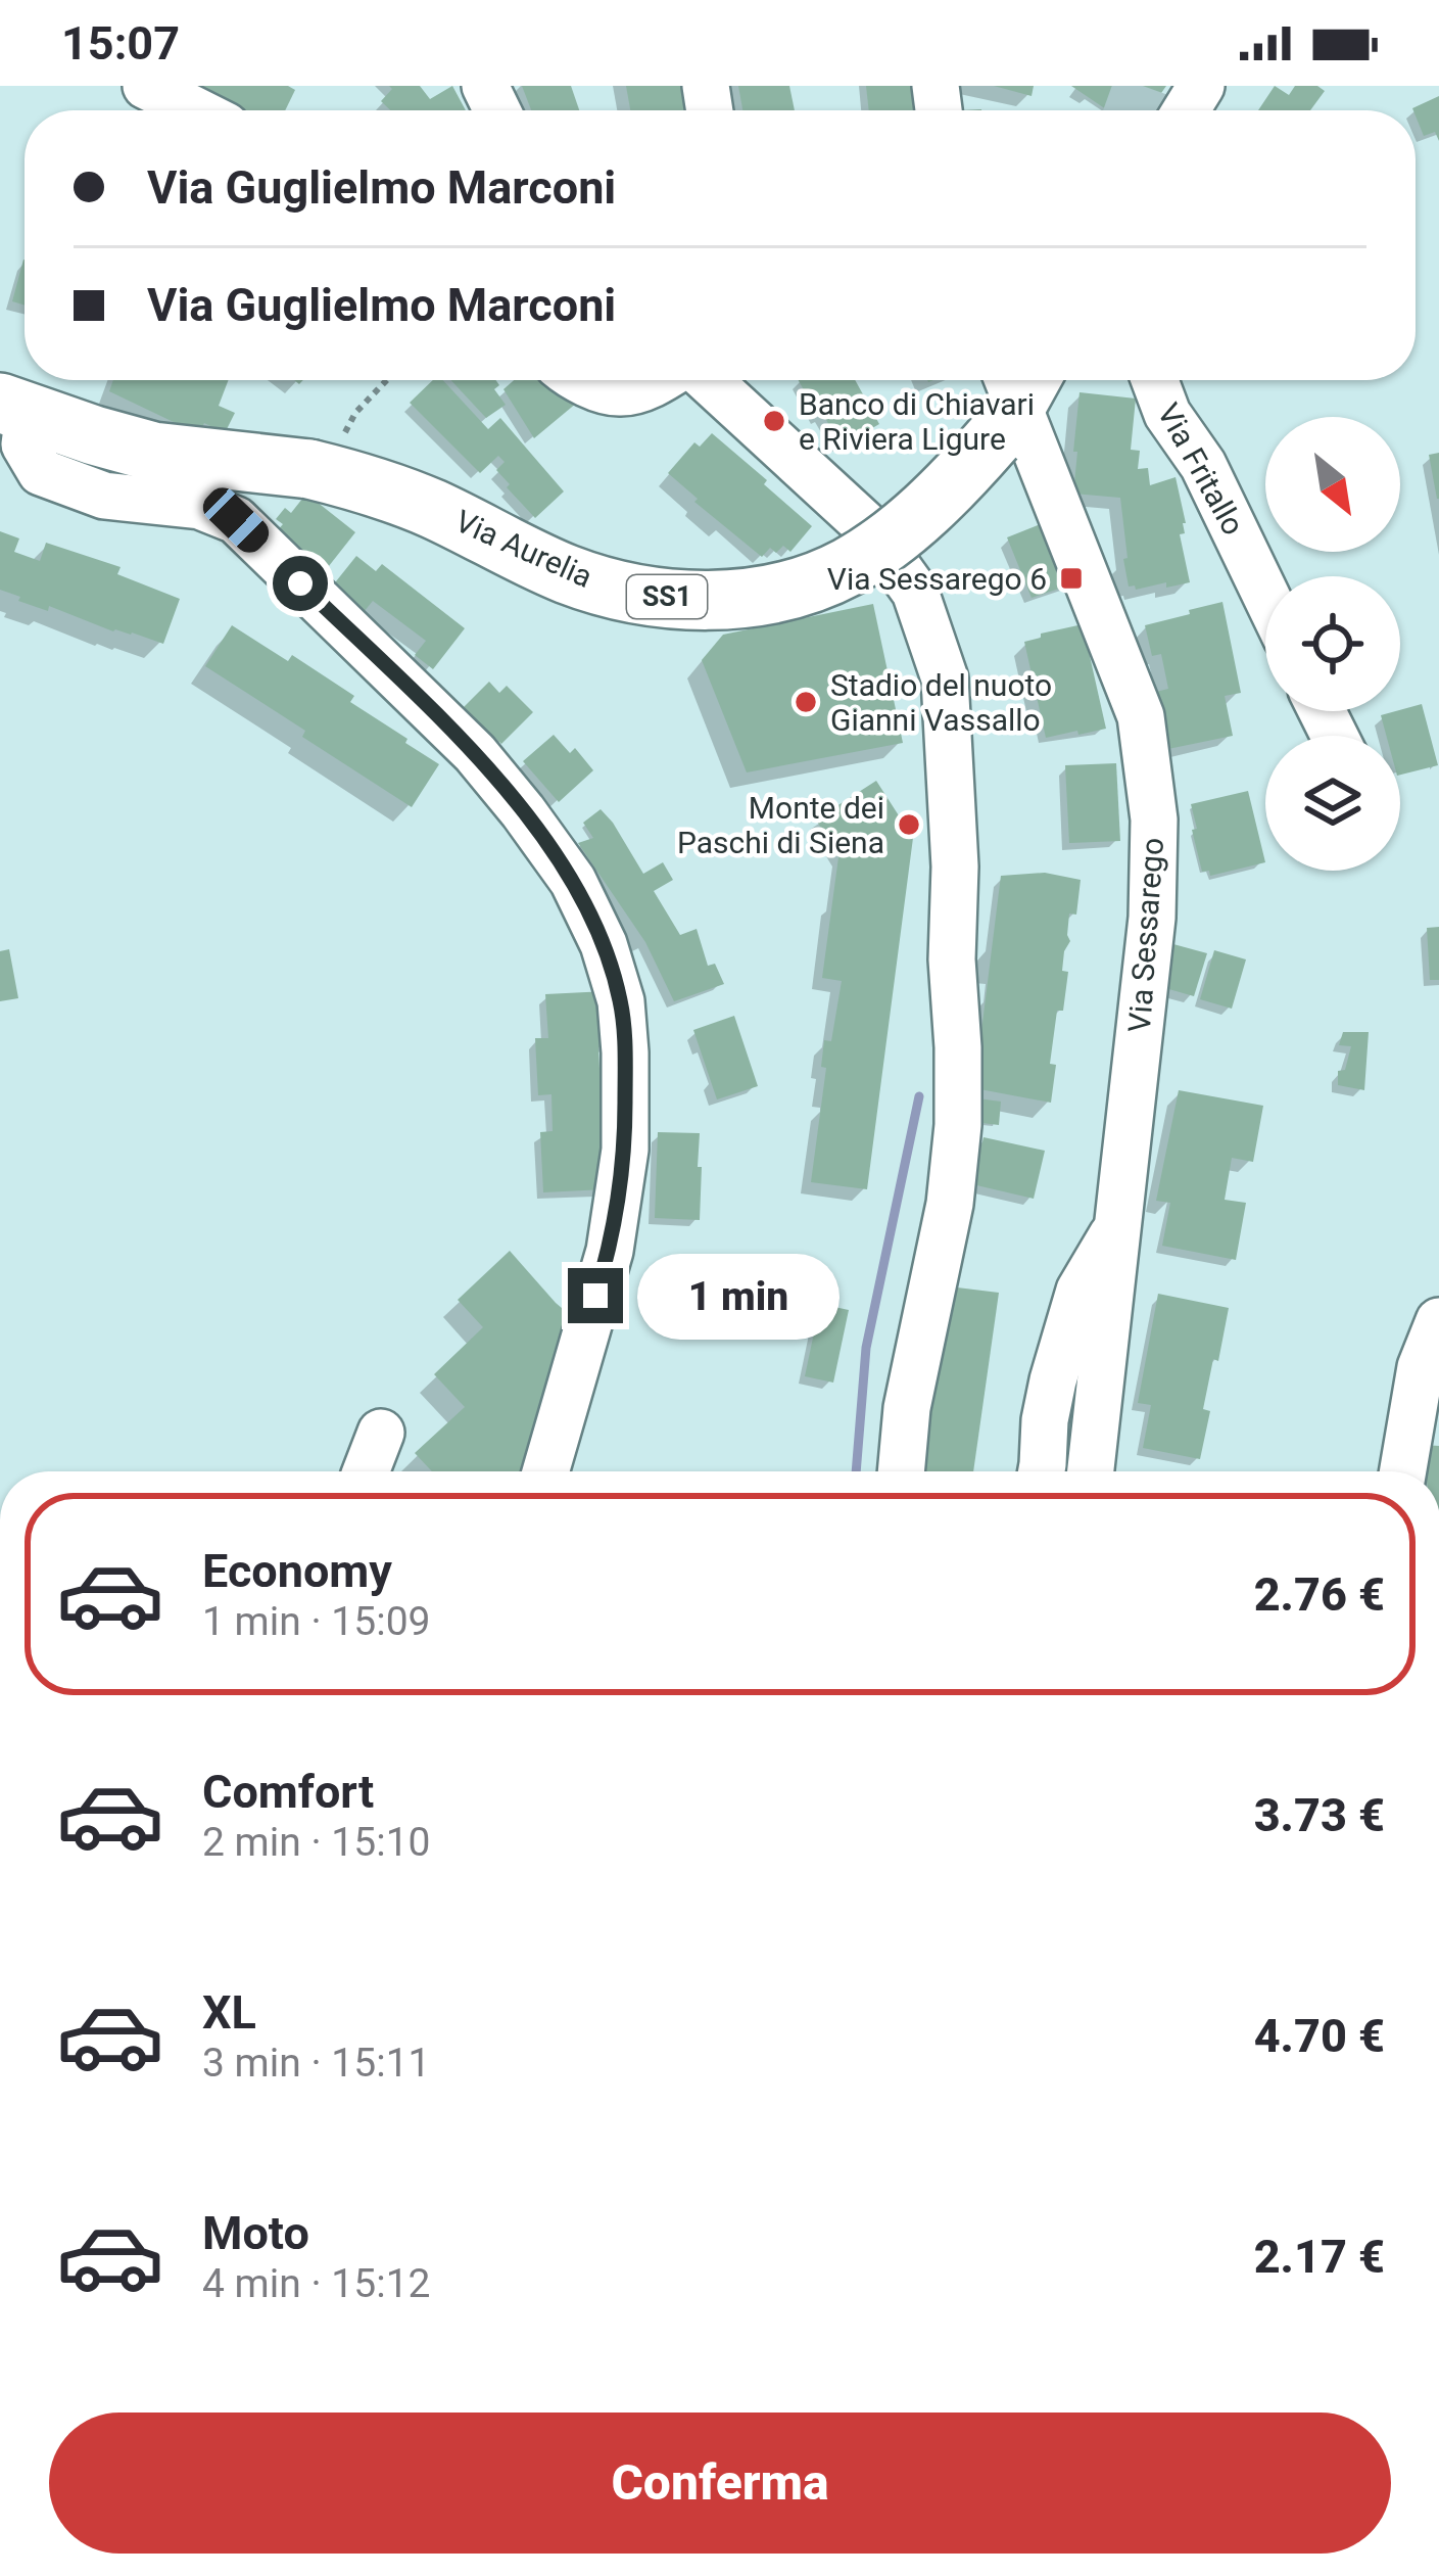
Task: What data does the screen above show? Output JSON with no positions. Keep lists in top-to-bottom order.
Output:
{
  "streets": {
    "main road": ["Via Aurelia", "SS1"],
    "street": ["Via Fritallo", "Via Sessarego"]
  },
  "crossings": [
    ["Via Aurelia", "Via Sessarego"]
  ],
  "places": {
    "other": ["Banco di Chiavari e Riviera Ligure", "Stadio del nuoto Gianni Vassallo", "Monte dei Paschi di Siena"],
    "transit": ["Via Sessarego 6"]
  },
  "north": "bottom right",
  "page": {
    "status": "15:07",
    "banner": ["Via Guglielmo Marconi", "Via Guglielmo Marconi"],
    "bubble": "1 min",
    "list": [
      {
        "name": "Economy",
        "note": "1 min · 15:09",
        "value": "2.76 €"
      },
      {
        "name": "Comfort",
        "note": "2 min · 15:10",
        "value": "3.73 €"
      },
      {
        "name": "XL",
        "note": "3 min · 15:11",
        "value": "4.70 €"
      },
      {
        "name": "Moto",
        "note": "4 min · 15:12",
        "value": "2.17 €"
      }
    ],
    "buttons": "Conferma"
  }
}
